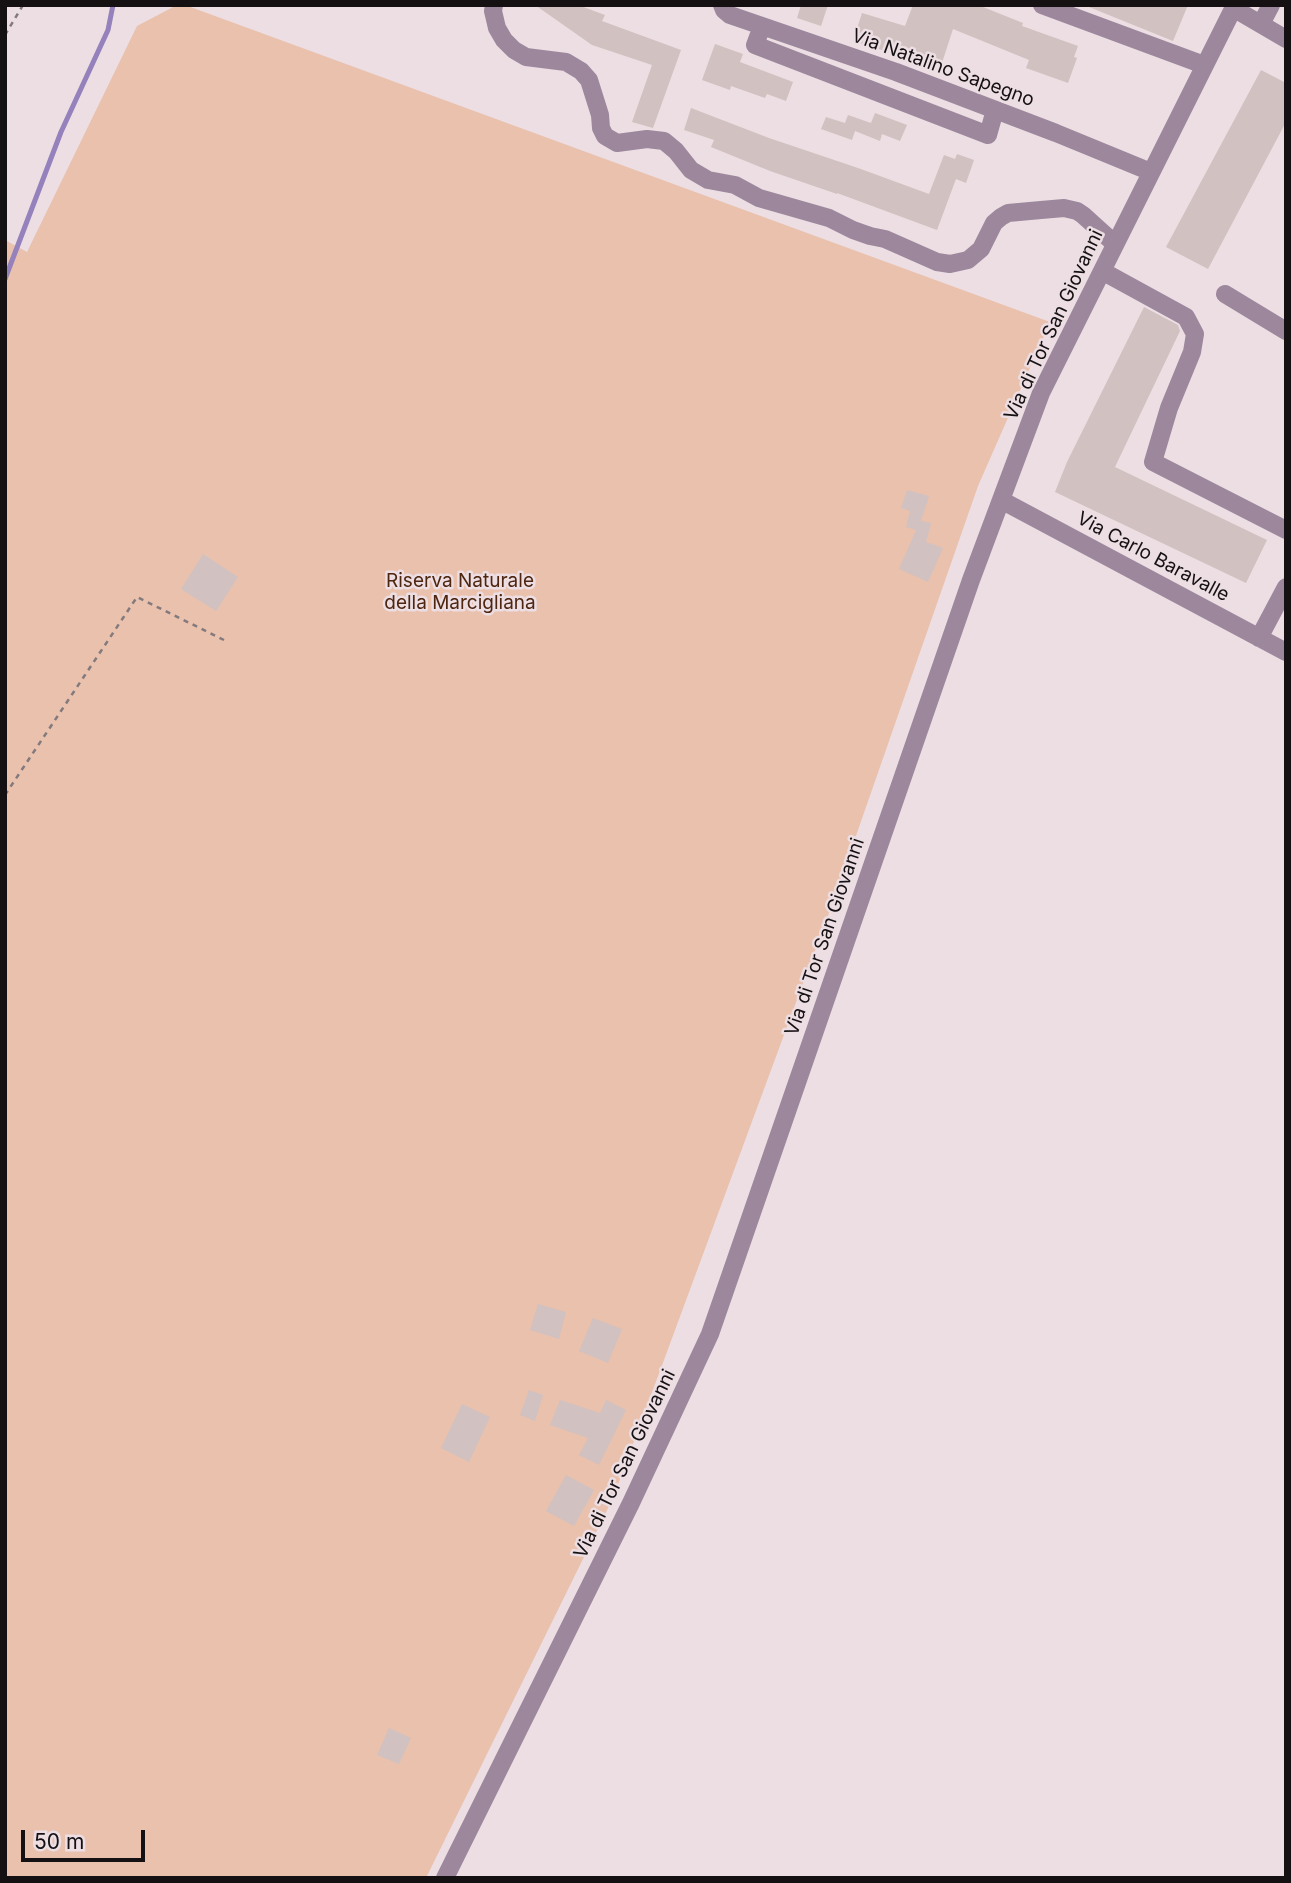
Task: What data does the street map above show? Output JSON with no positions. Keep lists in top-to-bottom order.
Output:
{
  "streets": {
    "street": ["Via Natalino Sapegno", "Via di Tor San Giovanni", "Via Carlo Baravalle"]
  },
  "crossings": [
    ["Via Natalino Sapegno", "Via di Tor San Giovanni"],
    ["Via di Tor San Giovanni", "Via Carlo Baravalle"]
  ],
  "parks": ["Riserva Naturale della Marcigliana"],
  "scale_bar": "50 m"
}
